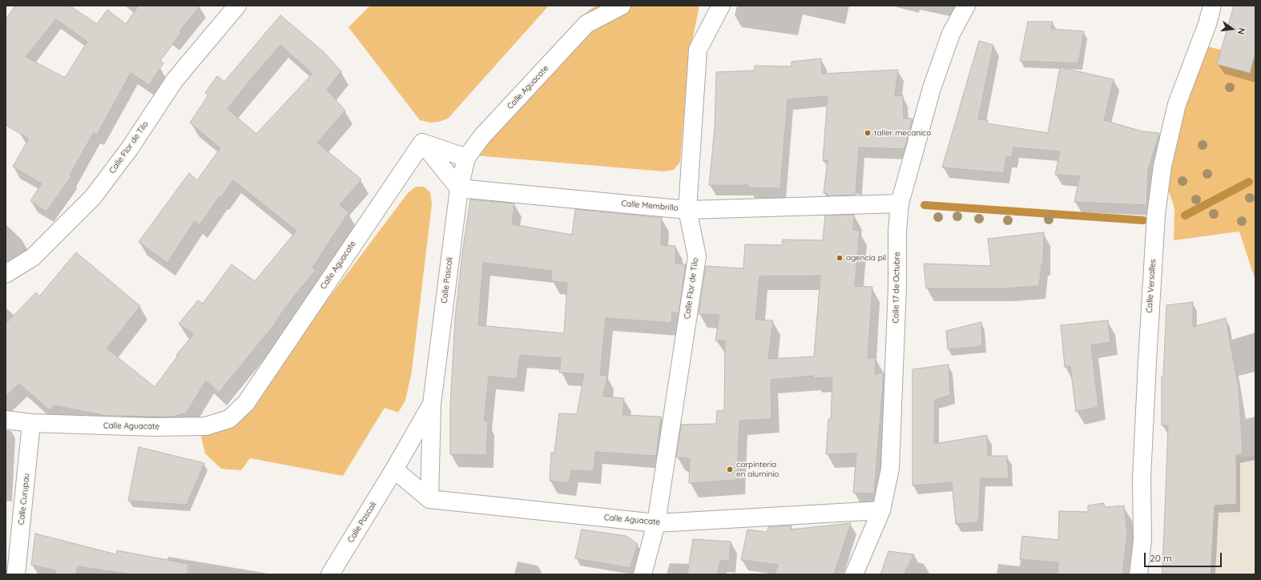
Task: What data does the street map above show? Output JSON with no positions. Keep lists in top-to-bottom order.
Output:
{
  "streets": {
    "street": [
      "Calle Aguacate",
      "Calle Flor de Tilo",
      "Calle Membrillo",
      "Calle Pascali",
      "Calle Versalles",
      "Calle 17 de Octubre",
      "Calle Curupau"
    ]
  },
  "crossings": [
    ["Calle Aguacate", "Calle Flor de Tilo"],
    ["Calle Aguacate", "Calle Pascali"],
    ["Calle Aguacate", "Calle 17 de Octubre"],
    ["Calle Aguacate", "Calle Curupau"],
    ["Calle Flor de Tilo", "Calle Membrillo"],
    ["Calle Membrillo", "Calle Pascali"],
    ["Calle Membrillo", "Calle 17 de Octubre"]
  ],
  "places": ["taller mecanico", "agencia pil", "carpinteria en aluminio"],
  "scale_bar": "20 m",
  "north": "right"
}
